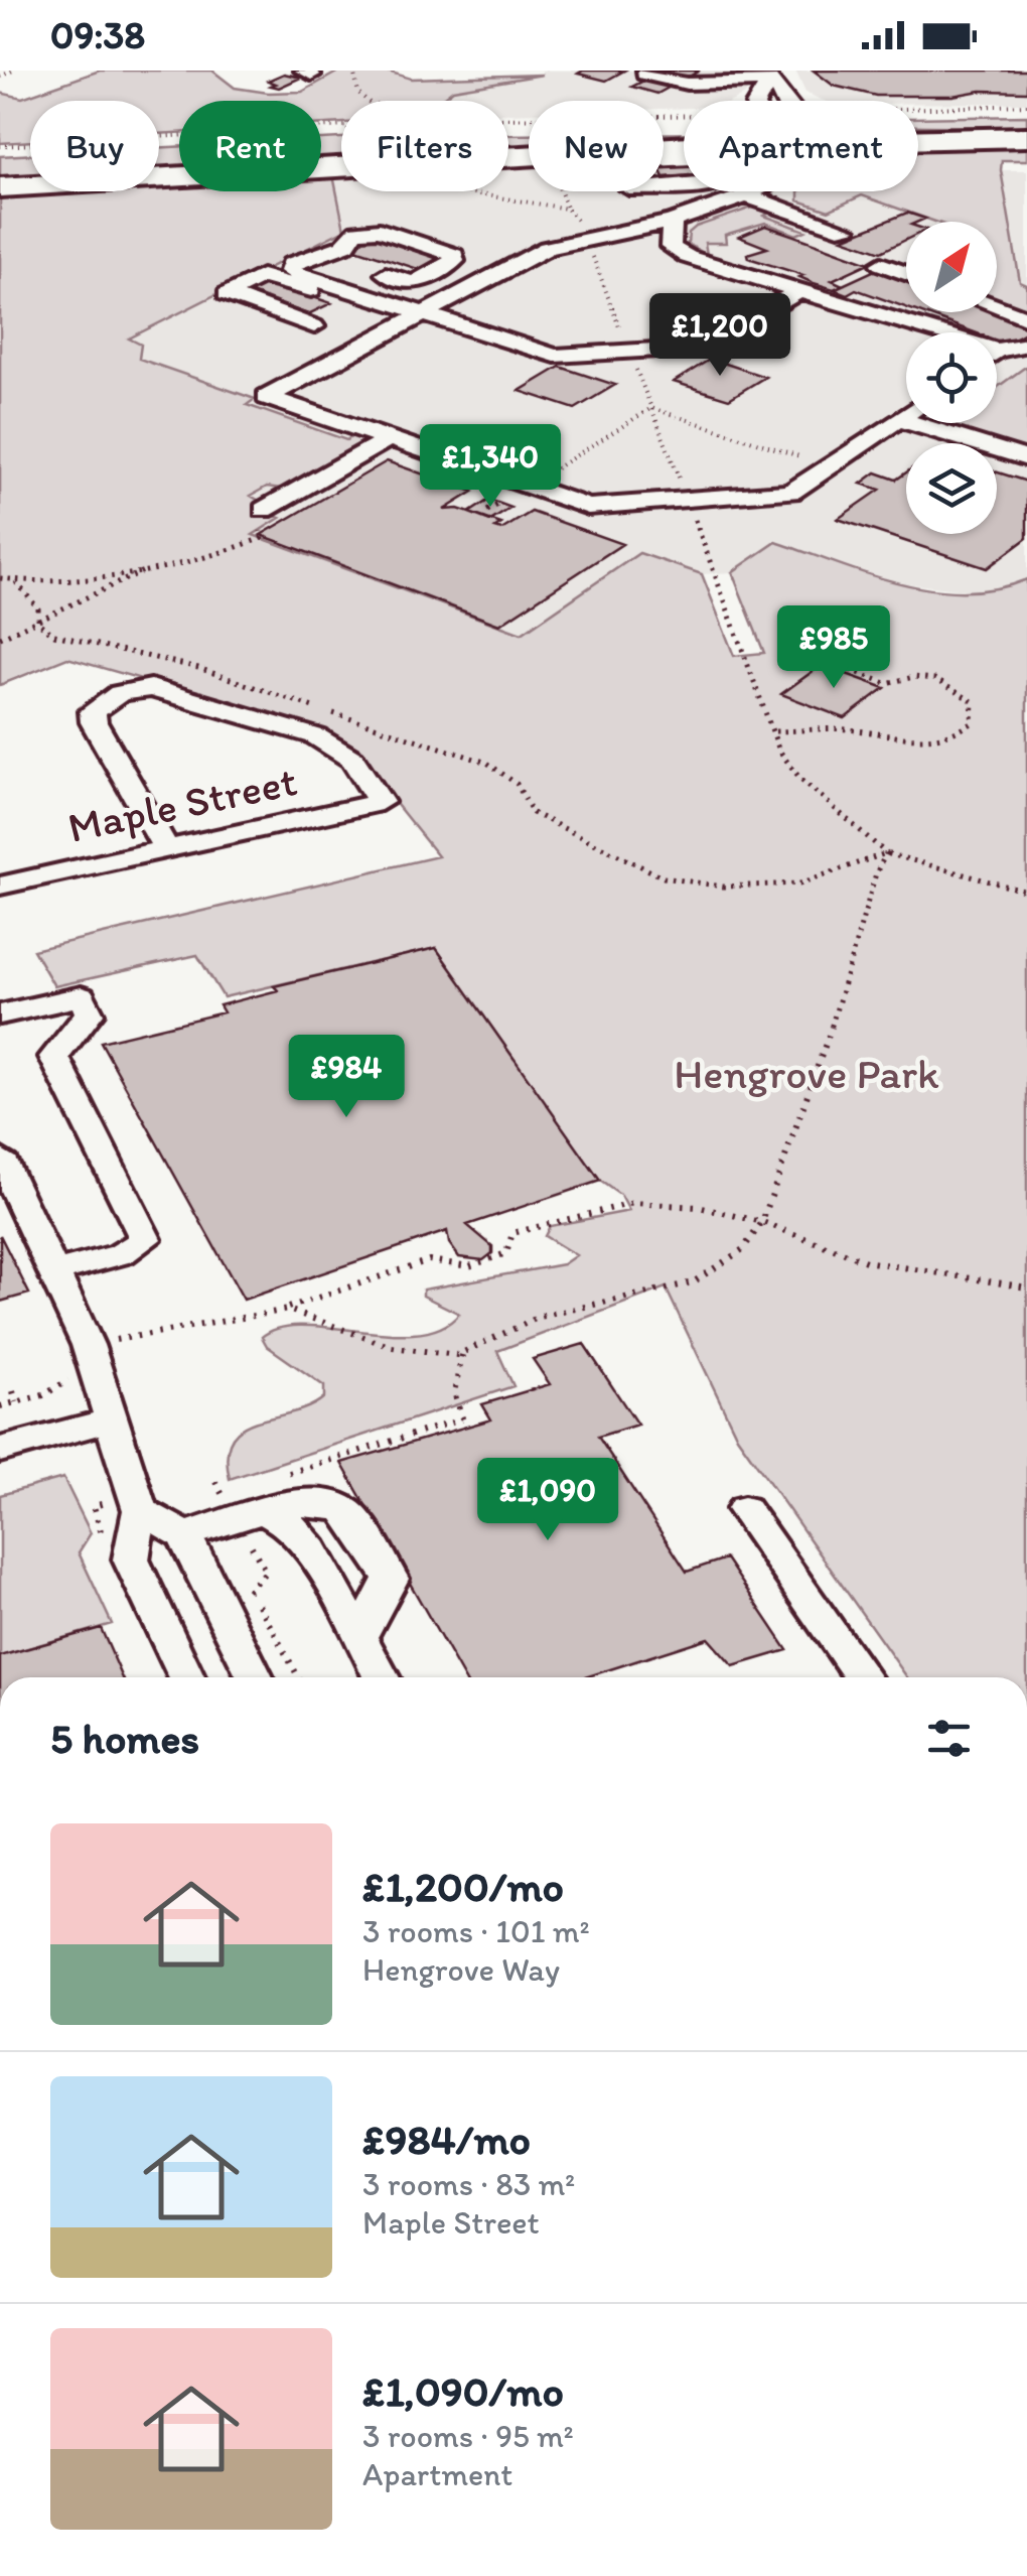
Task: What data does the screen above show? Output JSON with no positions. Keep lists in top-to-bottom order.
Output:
{
  "streets": {
    "street": ["Maple Street"]
  },
  "parks": ["Hengrove Park"],
  "north": "top right",
  "page": {
    "status": "09:38",
    "chip": [
      "Buy",
      "Rent",
      "Filters",
      "New",
      "Apartment"
    ],
    "price": [
      "£1,200",
      "£1,340",
      "£985",
      "£984",
      "£1,090"
    ],
    "heading": "5 homes",
    "list": [
      {
        "name": "£1,200/mo",
        "note": "3 rooms · 101 m² · Hengrove Way"
      },
      {
        "name": "£984/mo",
        "note": "3 rooms · 83 m² · Maple Street"
      },
      {
        "name": "£1,090/mo",
        "note": "3 rooms · 95 m² · Apartment"
      }
    ]
  }
}
